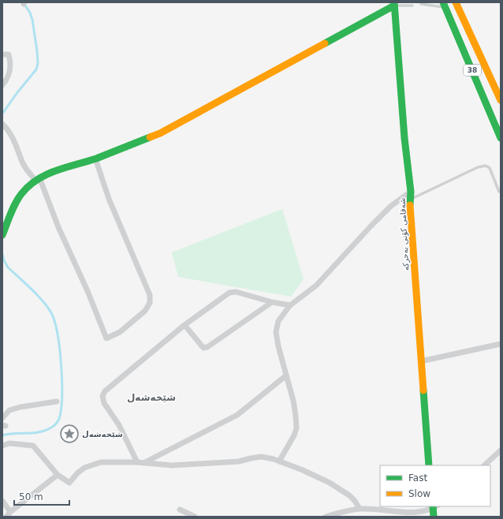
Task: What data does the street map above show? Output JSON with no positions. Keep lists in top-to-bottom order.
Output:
{
  "streets": {
    "street": ["38", "شەقامی کۆنی بەحرکە"]
  },
  "districts": ["شێخەشەل"],
  "places": {
    "place": ["شێخه‌شه‌ل"]
  },
  "legend": ["Fast", "Slow"],
  "scale_bar": "50 m"
}
